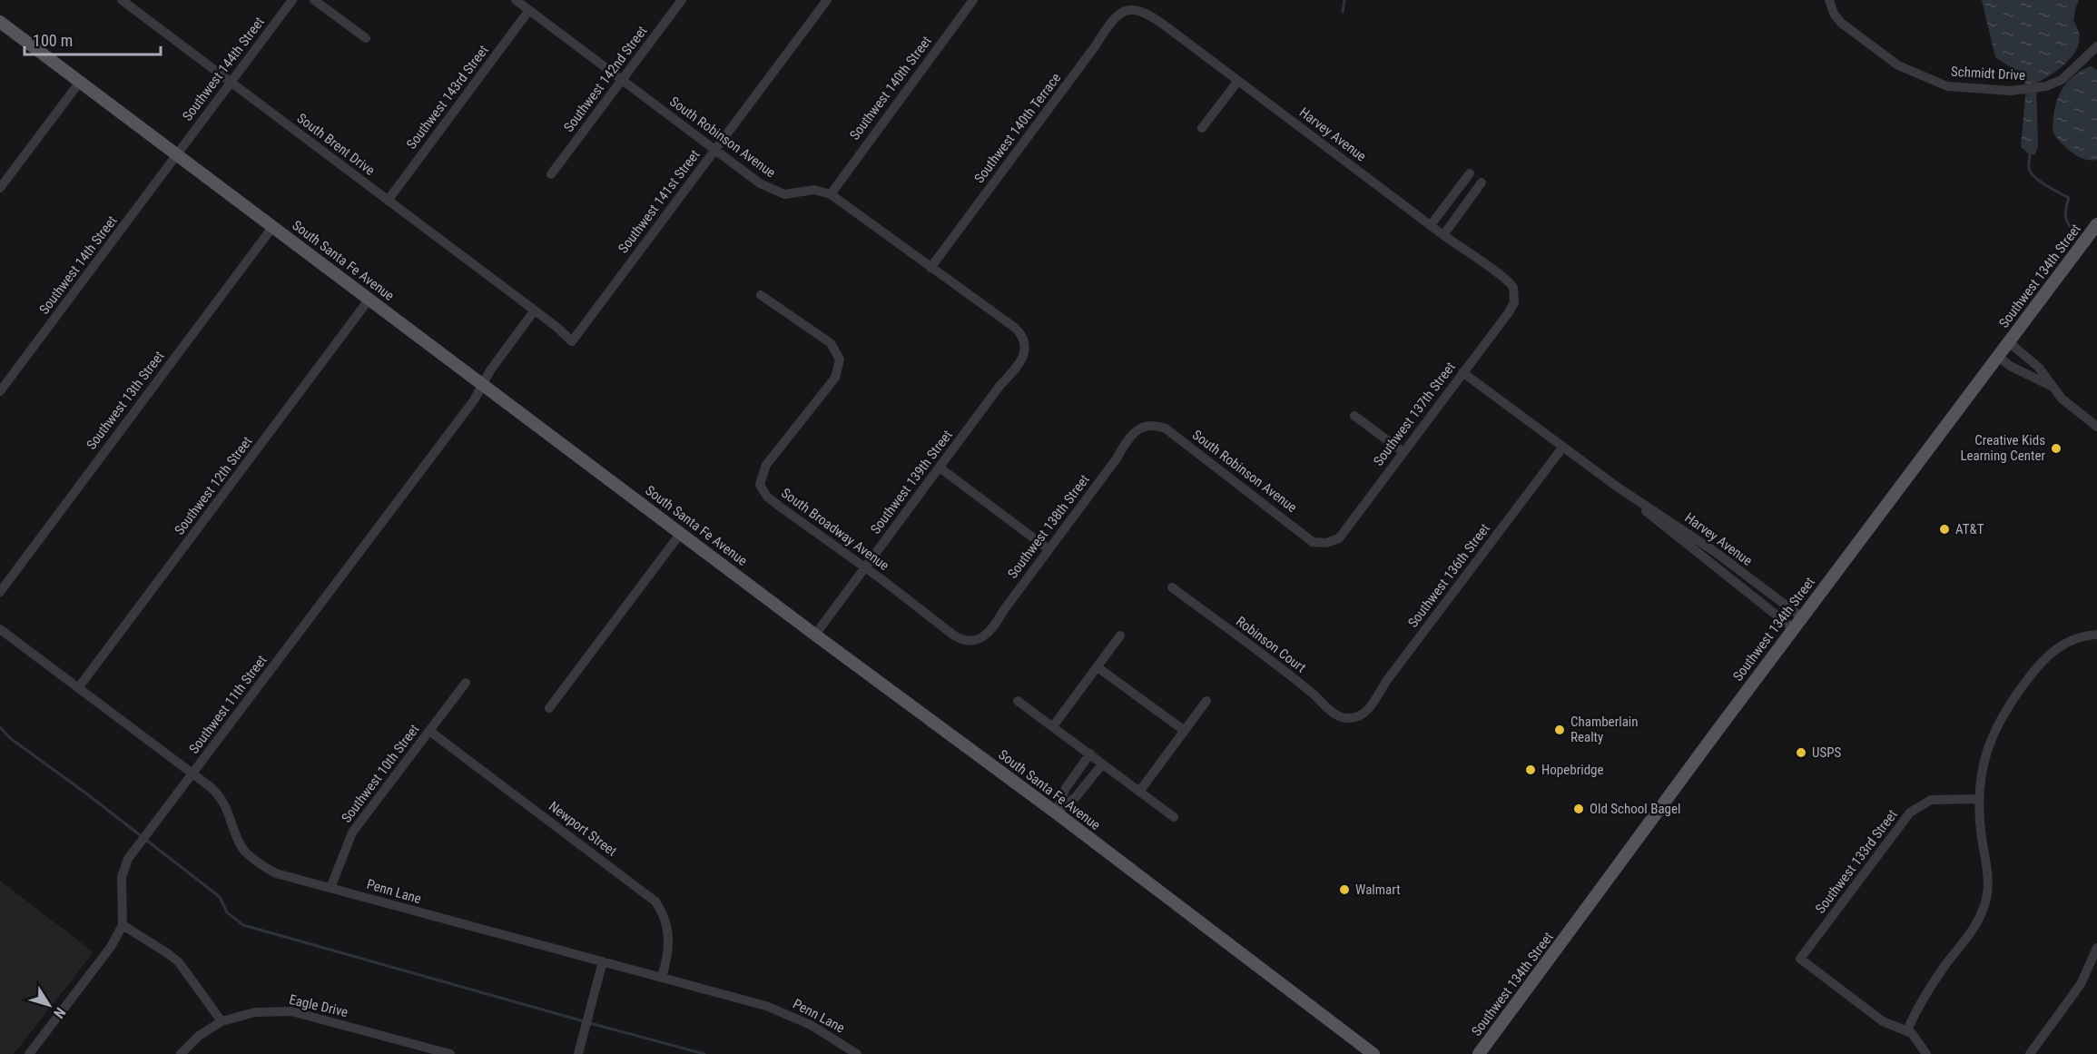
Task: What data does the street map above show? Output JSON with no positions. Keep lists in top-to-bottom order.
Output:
{
  "streets": {
    "main road": ["South Santa Fe Avenue", "Southwest 134th Street"],
    "street": [
      "Southwest 144th Street",
      "Schmidt Drive",
      "Southwest 142nd Street",
      "Southwest 140th Street",
      "Southwest 143rd Street",
      "Southwest 140th Terrace",
      "Harvey Avenue",
      "South Robinson Avenue",
      "South Brent Drive",
      "Southwest 141st Street",
      "Southwest 14th Street",
      "Southwest 13th Street",
      "Southwest 137th Street",
      "Southwest 139th Street",
      "Southwest 12th Street",
      "Southwest 138th Street",
      "South Broadway Avenue",
      "Southwest 136th Street",
      "Robinson Court",
      "Southwest 11th Street",
      "Southwest 10th Street",
      "Newport Street",
      "Southwest 133rd Street",
      "Penn Lane",
      "Eagle Drive"
    ]
  },
  "crossings": [
    ["Southwest 144th Street", "South Brent Drive"],
    ["Southwest 144th Street", "South Santa Fe Avenue"],
    ["Southwest 144th Street", "Southwest 14th Street"],
    ["Southwest 142nd Street", "South Robinson Avenue"],
    ["Southwest 140th Street", "South Robinson Avenue"],
    ["Southwest 143rd Street", "South Robinson Avenue"],
    ["Southwest 143rd Street", "South Brent Drive"],
    ["Southwest 140th Terrace", "Harvey Avenue"],
    ["Southwest 140th Terrace", "South Robinson Avenue"],
    ["Harvey Avenue", "Southwest 134th Street"],
    ["Harvey Avenue", "Southwest 137th Street"],
    ["Harvey Avenue", "Southwest 136th Street"],
    ["South Robinson Avenue", "Southwest 141st Street"],
    ["South Robinson Avenue", "Southwest 137th Street"],
    ["South Robinson Avenue", "Southwest 139th Street"],
    ["South Robinson Avenue", "Southwest 138th Street"],
    ["South Brent Drive", "Southwest 141st Street"],
    ["South Santa Fe Avenue", "Southwest 14th Street"],
    ["South Santa Fe Avenue", "Southwest 13th Street"],
    ["South Santa Fe Avenue", "Southwest 139th Street"],
    ["South Santa Fe Avenue", "Southwest 12th Street"],
    ["South Santa Fe Avenue", "Southwest 11th Street"],
    ["Southwest 139th Street", "South Broadway Avenue"],
    ["Southwest 12th Street", "Penn Lane"],
    ["Southwest 138th Street", "South Broadway Avenue"],
    ["Southwest 136th Street", "Robinson Court"],
    ["Southwest 11th Street", "Penn Lane"],
    ["Southwest 10th Street", "Newport Street"],
    ["Southwest 10th Street", "Penn Lane"],
    ["Newport Street", "Penn Lane"]
  ],
  "places": [
    "Creative Kids Learning Center",
    "AT&T",
    "Chamberlain Realty",
    "USPS",
    "Hopebridge",
    "Old School Bagel",
    "Walmart"
  ],
  "scale_bar": "100 m",
  "north": "bottom right"
}
